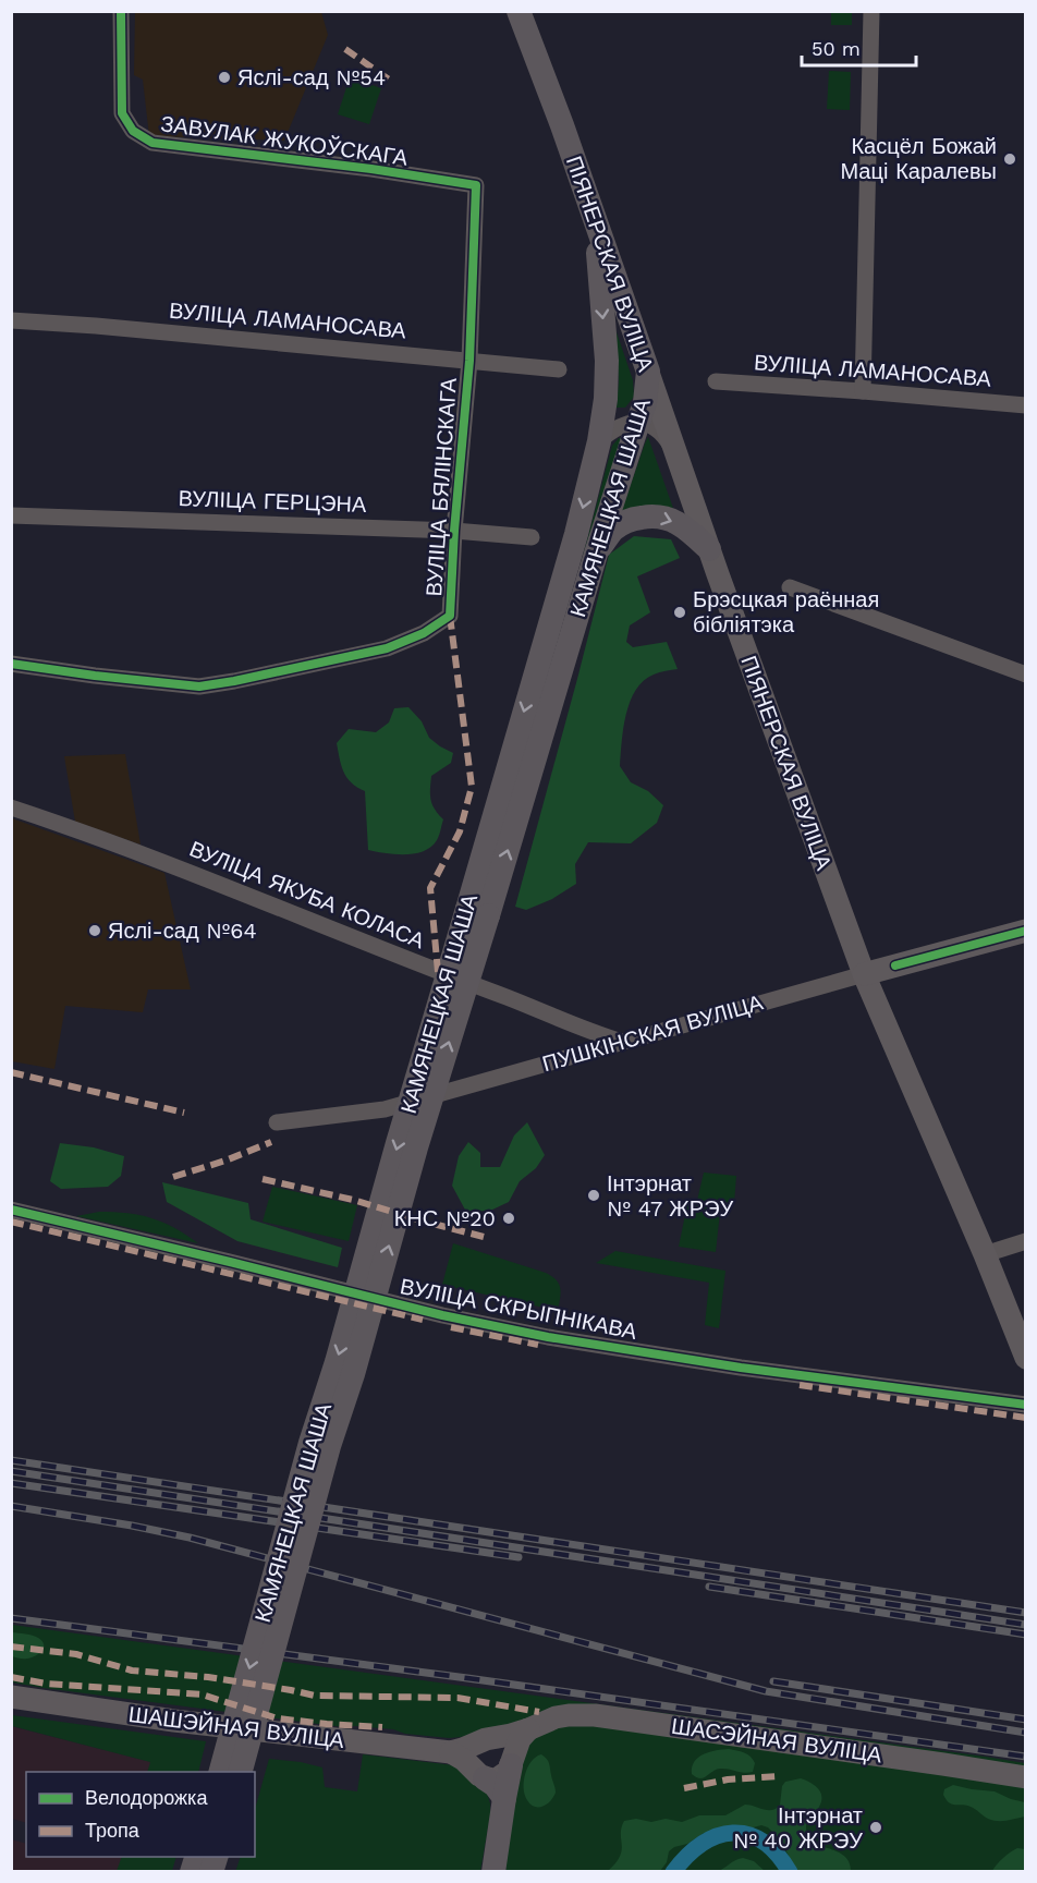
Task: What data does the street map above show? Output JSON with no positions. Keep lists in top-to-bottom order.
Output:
{
  "streets": {
    "main road": [
      "ПІЯНЕРСКАЯ ВУЛІЦА",
      "КАМЯНЕЦКАЯ ШАША",
      "ПУШКІНСКАЯ ВУЛІЦА",
      "ШАШЭЙНАЯ ВУЛІЦА",
      "ШАСЭЙНАЯ ВУЛІЦА"
    ],
    "street": [
      "ЗАВУЛАК ЖУКОЎСКАГА",
      "ВУЛІЦА ЛАМАНОСАВА",
      "ВУЛІЦА БЯЛІНСКАГА",
      "ВУЛІЦА ГЕРЦЭНА",
      "ВУЛІЦА ЯКУБА КОЛАСА",
      "ВУЛІЦА СКРЫПНІКАВА"
    ]
  },
  "crossings": [
    ["ЗАВУЛАК ЖУКОЎСКАГА", "ВУЛІЦА БЯЛІНСКАГА"],
    ["ПІЯНЕРСКАЯ ВУЛІЦА", "КАМЯНЕЦКАЯ ШАША"],
    ["ПІЯНЕРСКАЯ ВУЛІЦА", "ПУШКІНСКАЯ ВУЛІЦА"],
    ["ВУЛІЦА ЛАМАНОСАВА", "ВУЛІЦА БЯЛІНСКАГА"],
    ["ВУЛІЦА БЯЛІНСКАГА", "ВУЛІЦА ГЕРЦЭНА"],
    ["ВУЛІЦА ЯКУБА КОЛАСА", "ПУШКІНСКАЯ ВУЛІЦА"],
    ["ШАШЭЙНАЯ ВУЛІЦА", "ШАСЭЙНАЯ ВУЛІЦА"]
  ],
  "places": [
    "Яслі-сад №54",
    "Касцёл Божай Маці Каралевы",
    "Брэсцкая раённая бібліятэка",
    "Яслі-сад №64",
    "Інтэрнат № 47 ЖРЭУ",
    "КНС №20",
    "Інтэрнат № 40 ЖРЭУ"
  ],
  "legend": ["Велодорожка", "Тропа"],
  "scale_bar": "50 m"
}
